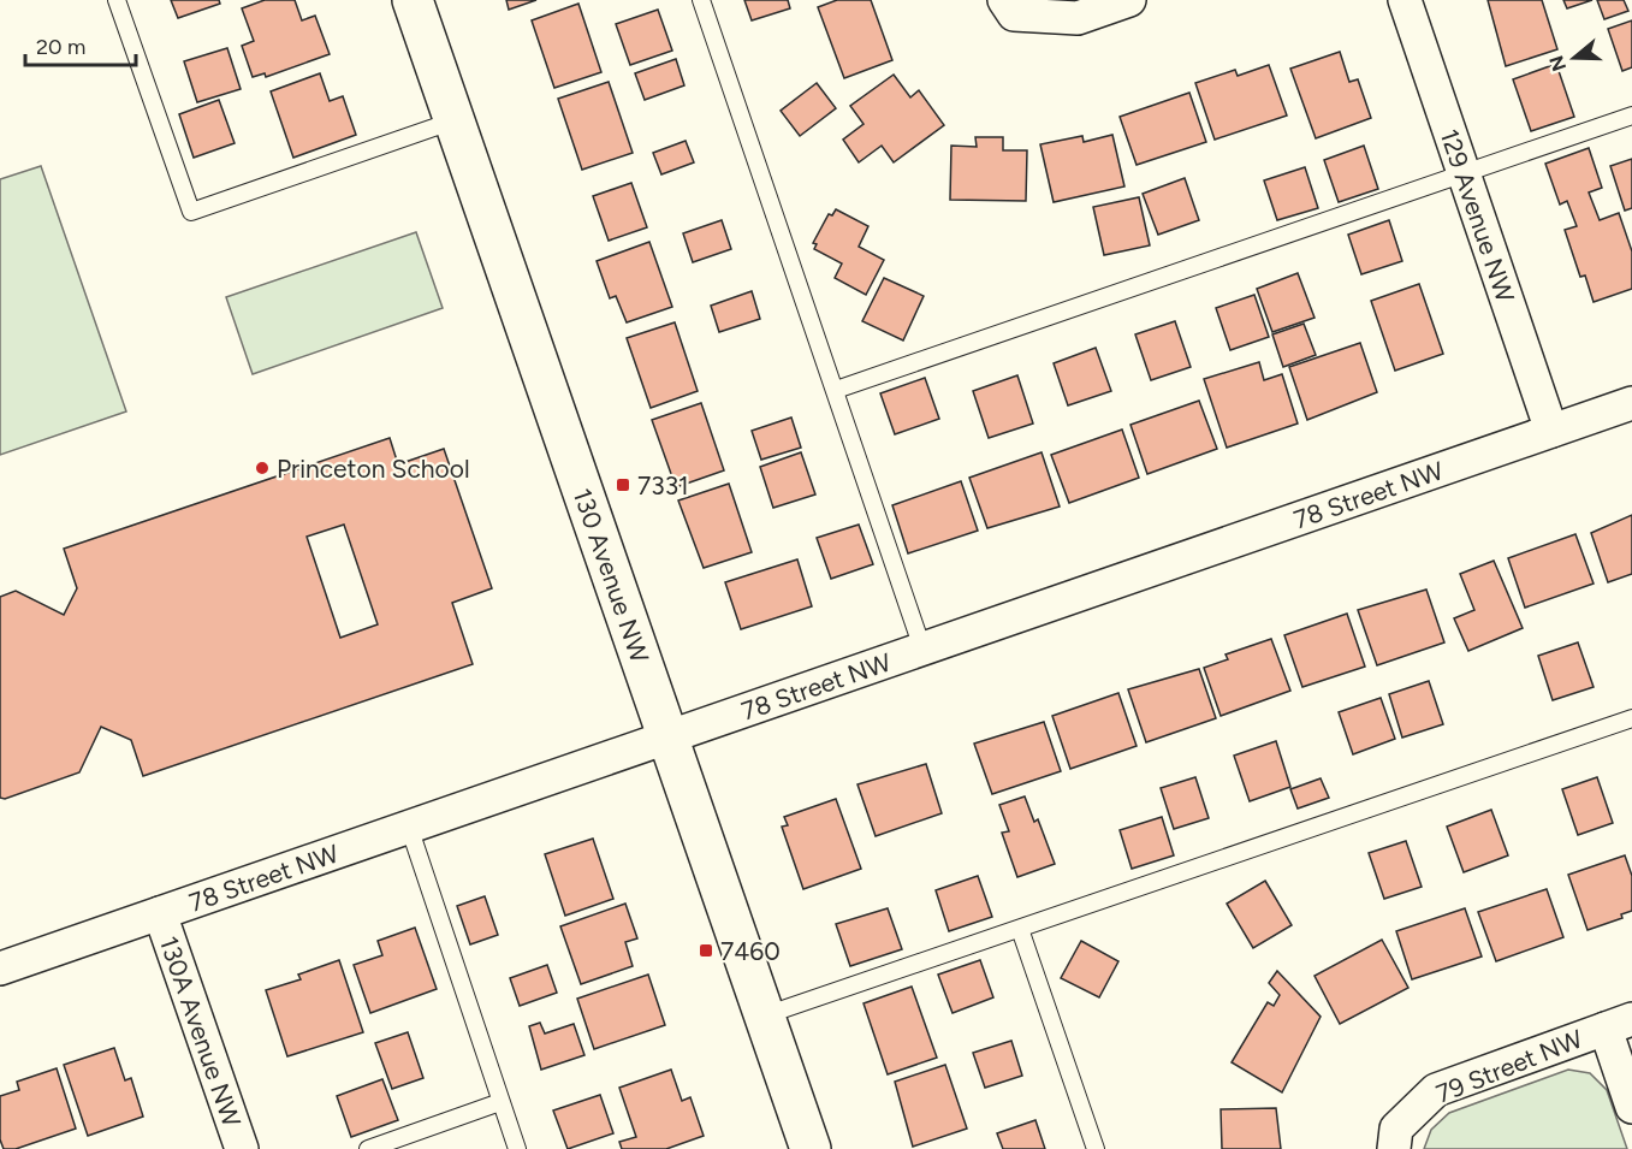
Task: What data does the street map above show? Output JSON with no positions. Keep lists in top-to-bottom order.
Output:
{
  "streets": {
    "street": [
      "129 Avenue NW",
      "78 Street NW",
      "130 Avenue NW",
      "130A Avenue NW",
      "79 Street NW"
    ]
  },
  "crossings": [
    ["129 Avenue NW", "78 Street NW"],
    ["78 Street NW", "130 Avenue NW"],
    ["78 Street NW", "130A Avenue NW"]
  ],
  "places": {
    "other": ["Princeton School"],
    "transit": ["7331", "7460"]
  },
  "scale_bar": "20 m",
  "north": "left"
}
